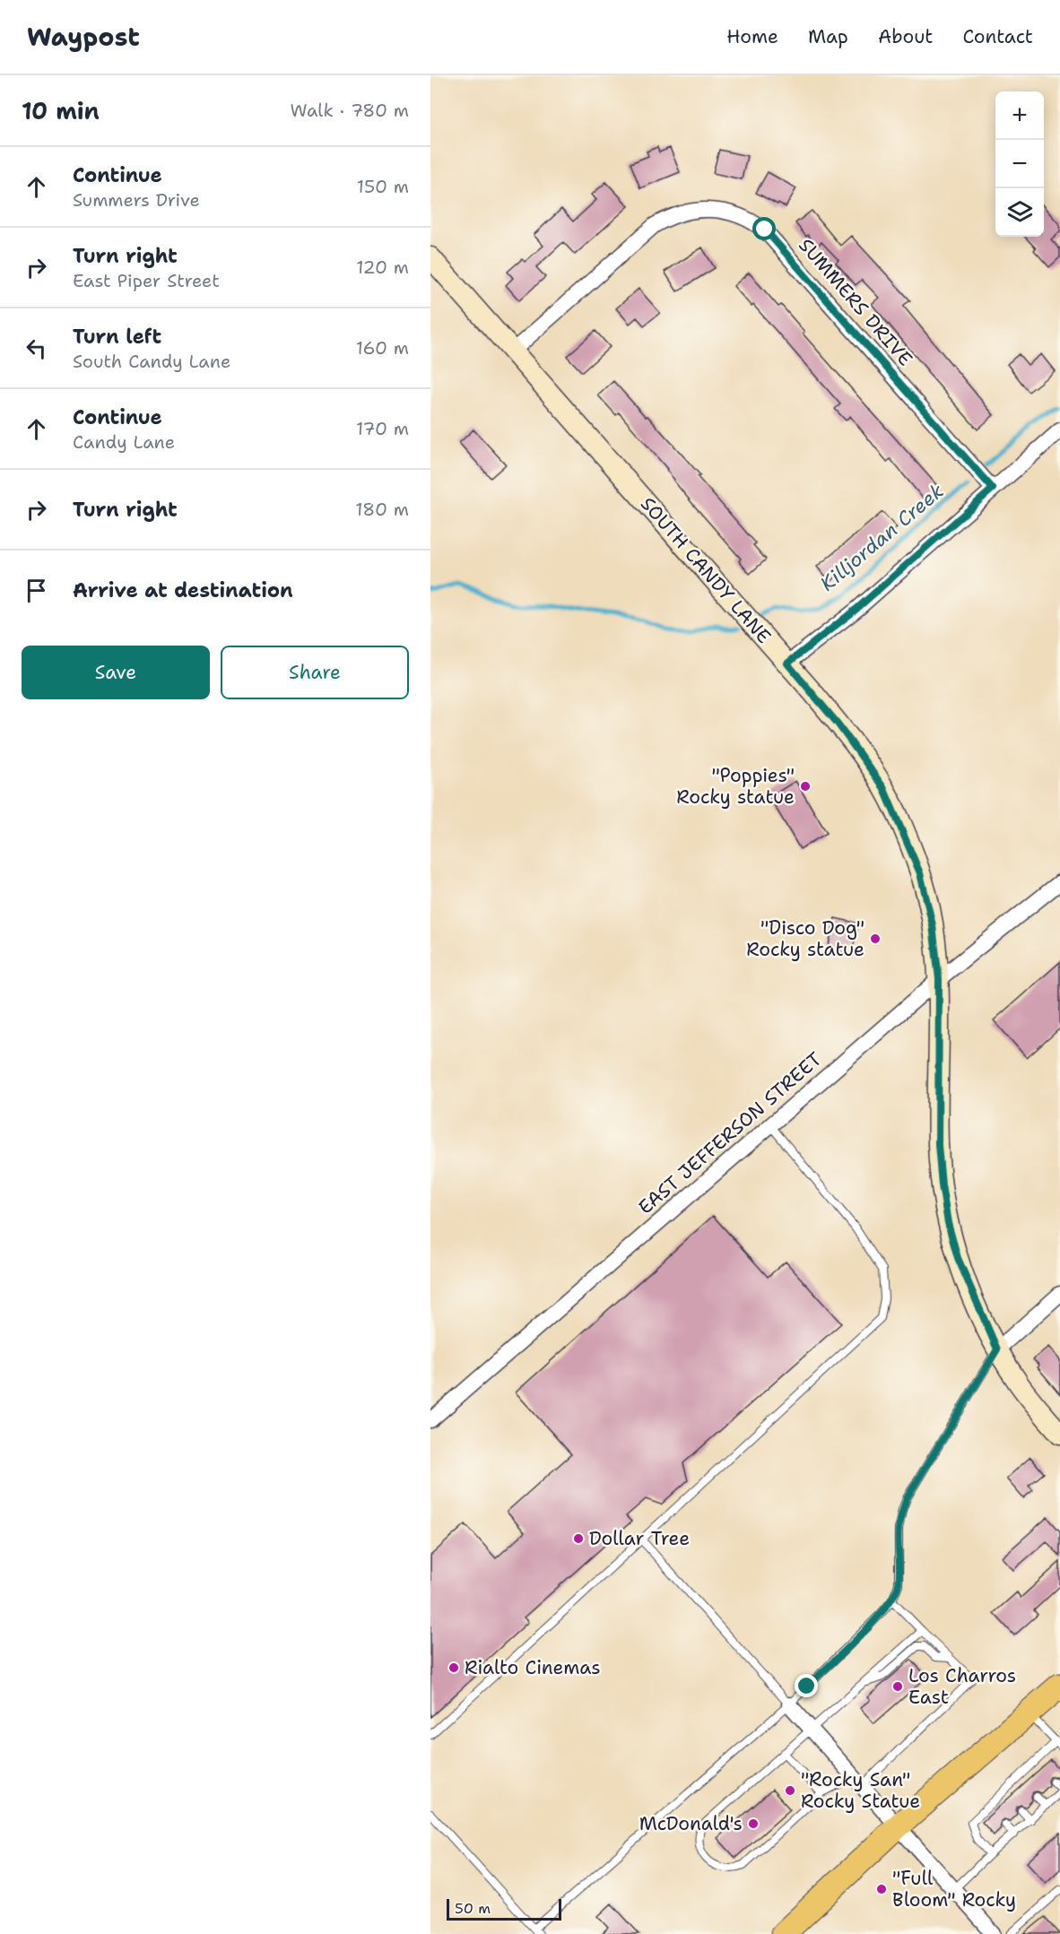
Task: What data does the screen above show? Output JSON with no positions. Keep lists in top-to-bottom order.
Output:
{
  "streets": {
    "main road": ["SOUTH CANDY LANE"],
    "street": ["SUMMERS DRIVE", "EAST JEFFERSON STREET"]
  },
  "crossings": [
    ["SUMMERS DRIVE", "SOUTH CANDY LANE"],
    ["SOUTH CANDY LANE", "EAST JEFFERSON STREET"]
  ],
  "water": ["Killjordan Creek"],
  "places": [
    "\"Poppies\" Rocky statue",
    "\"Disco Dog\" Rocky statue",
    "Dollar Tree",
    "Rialto Cinemas",
    "Los Charros East",
    "\"Rocky San\" Rocky Statue",
    "McDonald's",
    "\"Full Bloom\" Rocky"
  ],
  "scale_bar": "50 m",
  "page": {
    "header": "Waypost",
    "nav": [
      "Home",
      "Map",
      "About",
      "Contact"
    ],
    "heading": ["10 min", "Walk · 780 m"],
    "map_buttons": ["+", "−"],
    "list": [
      ["Continue", "Summers Drive", "150 m"],
      ["Turn right", "East Piper Street", "120 m"],
      ["Turn left", "South Candy Lane", "160 m"],
      ["Continue", "Candy Lane", "170 m"],
      ["Turn right", "180 m"],
      "Arrive at destination"
    ],
    "buttons": ["Save", "Share"],
    "scale": "50 m"
  }
}
